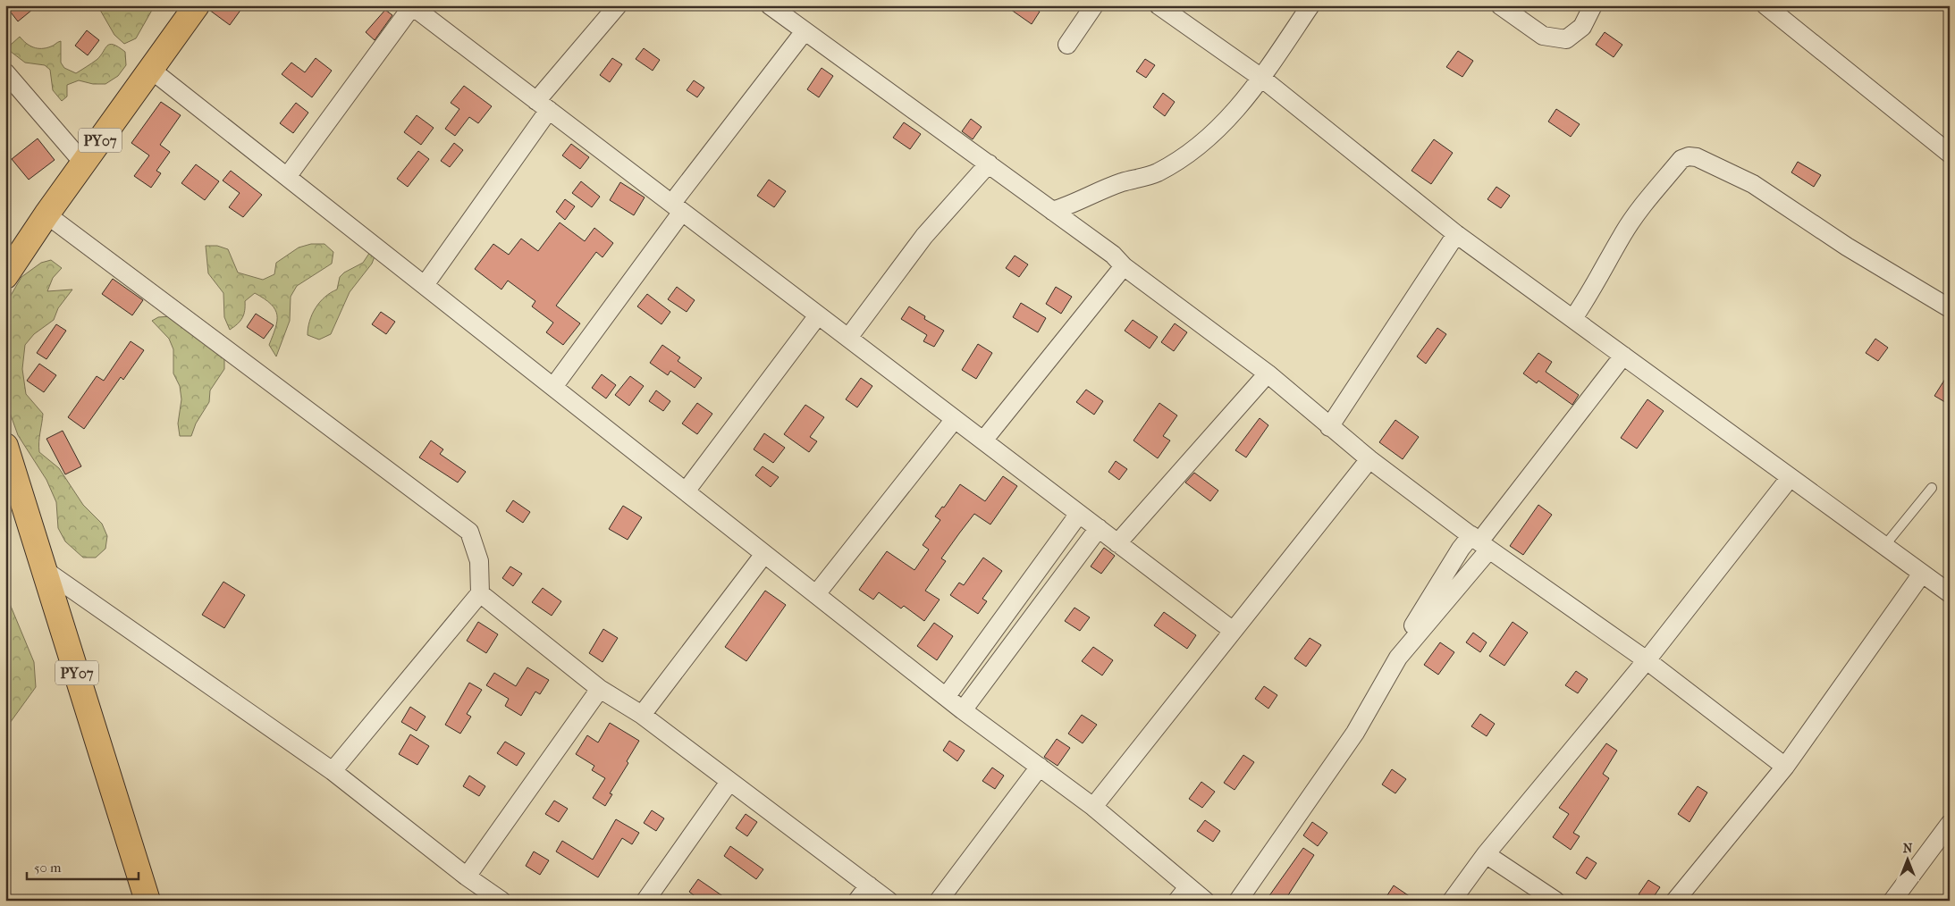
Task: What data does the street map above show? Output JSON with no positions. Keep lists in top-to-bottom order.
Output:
{
  "streets": {
    "highway": ["PY07"]
  },
  "scale_bar": "50 m",
  "north": "top"
}
